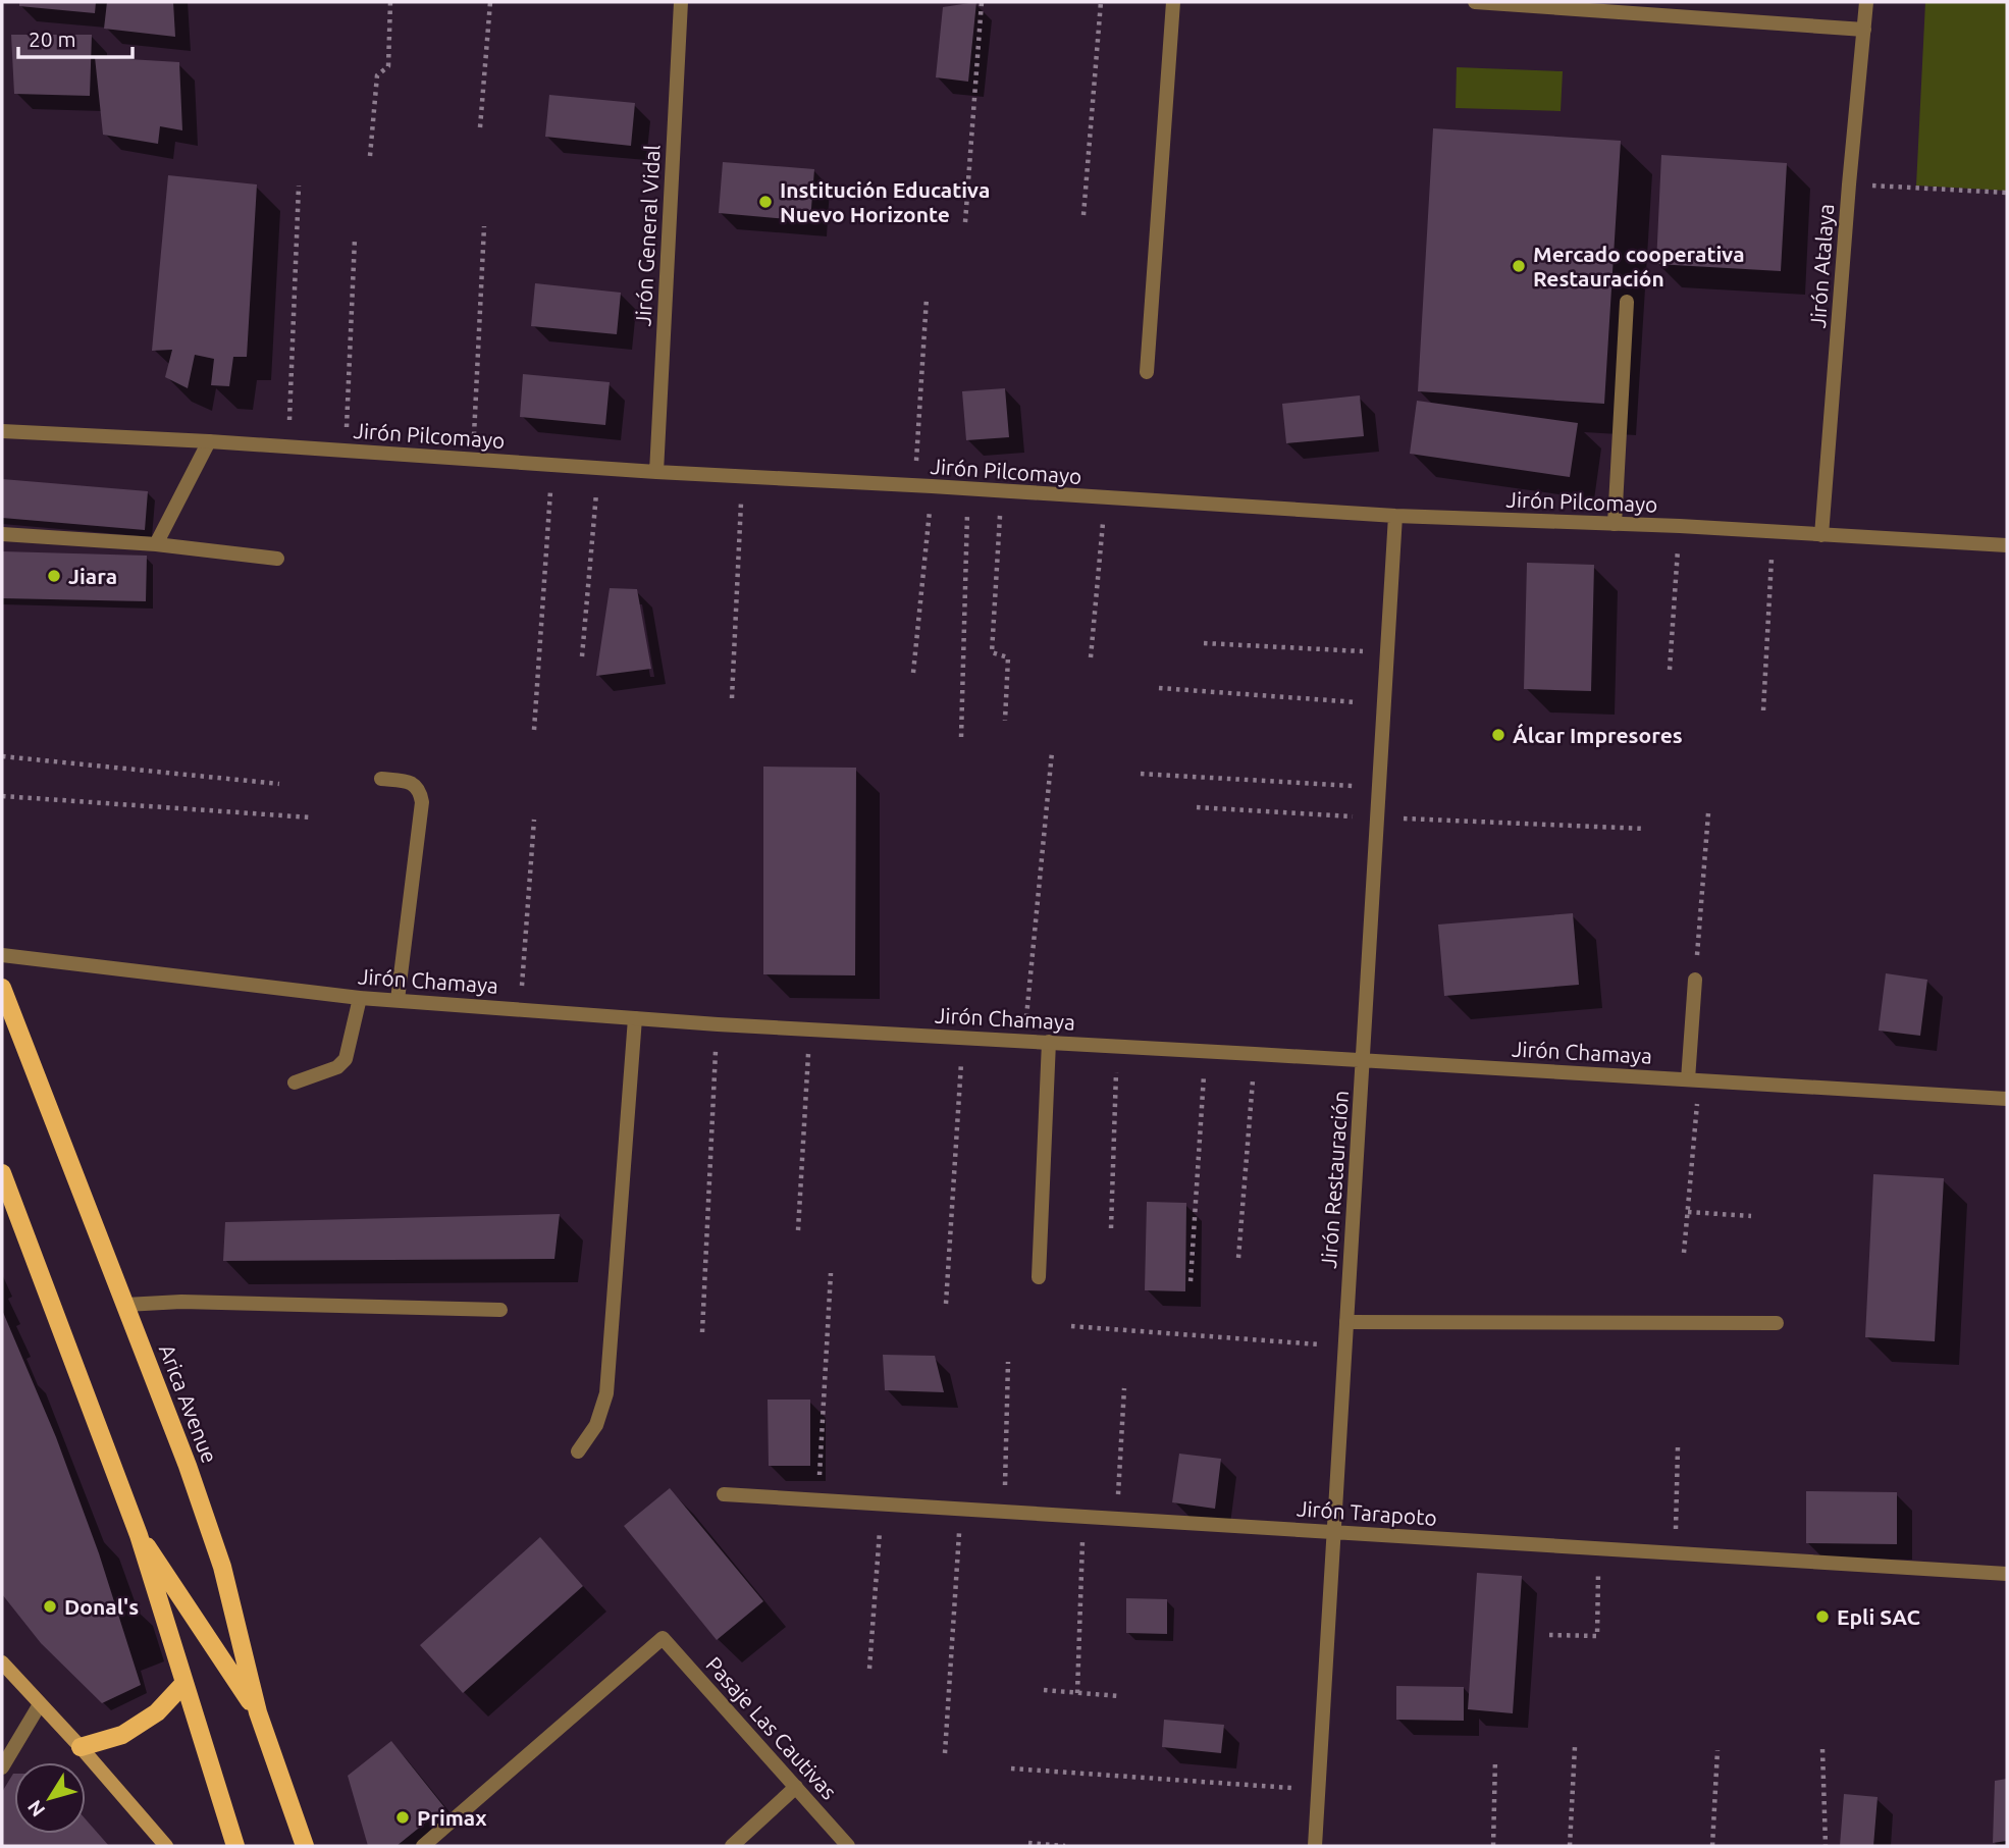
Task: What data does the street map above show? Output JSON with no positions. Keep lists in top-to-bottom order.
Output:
{
  "streets": {
    "main road": ["Arica Avenue"],
    "street": [
      "Jirón General Vidal",
      "Jirón Atalaya",
      "Jirón Pilcomayo",
      "Jirón Chamaya",
      "Jirón Restauración",
      "Jirón Tarapoto",
      "Pasaje Las Cautivas"
    ]
  },
  "crossings": [
    ["Jirón General Vidal", "Jirón Pilcomayo"],
    ["Jirón Atalaya", "Jirón Pilcomayo"],
    ["Jirón Pilcomayo", "Jirón Restauración"],
    ["Jirón Chamaya", "Jirón Restauración"],
    ["Jirón Restauración", "Jirón Tarapoto"]
  ],
  "places": [
    "Institución Educativa Nuevo Horizonte",
    "Mercado cooperativa Restauración",
    "Jiara",
    "Álcar Impresores",
    "Donal's",
    "Epli SAC",
    "Primax"
  ],
  "scale_bar": "20 m",
  "north": "bottom left"
}
